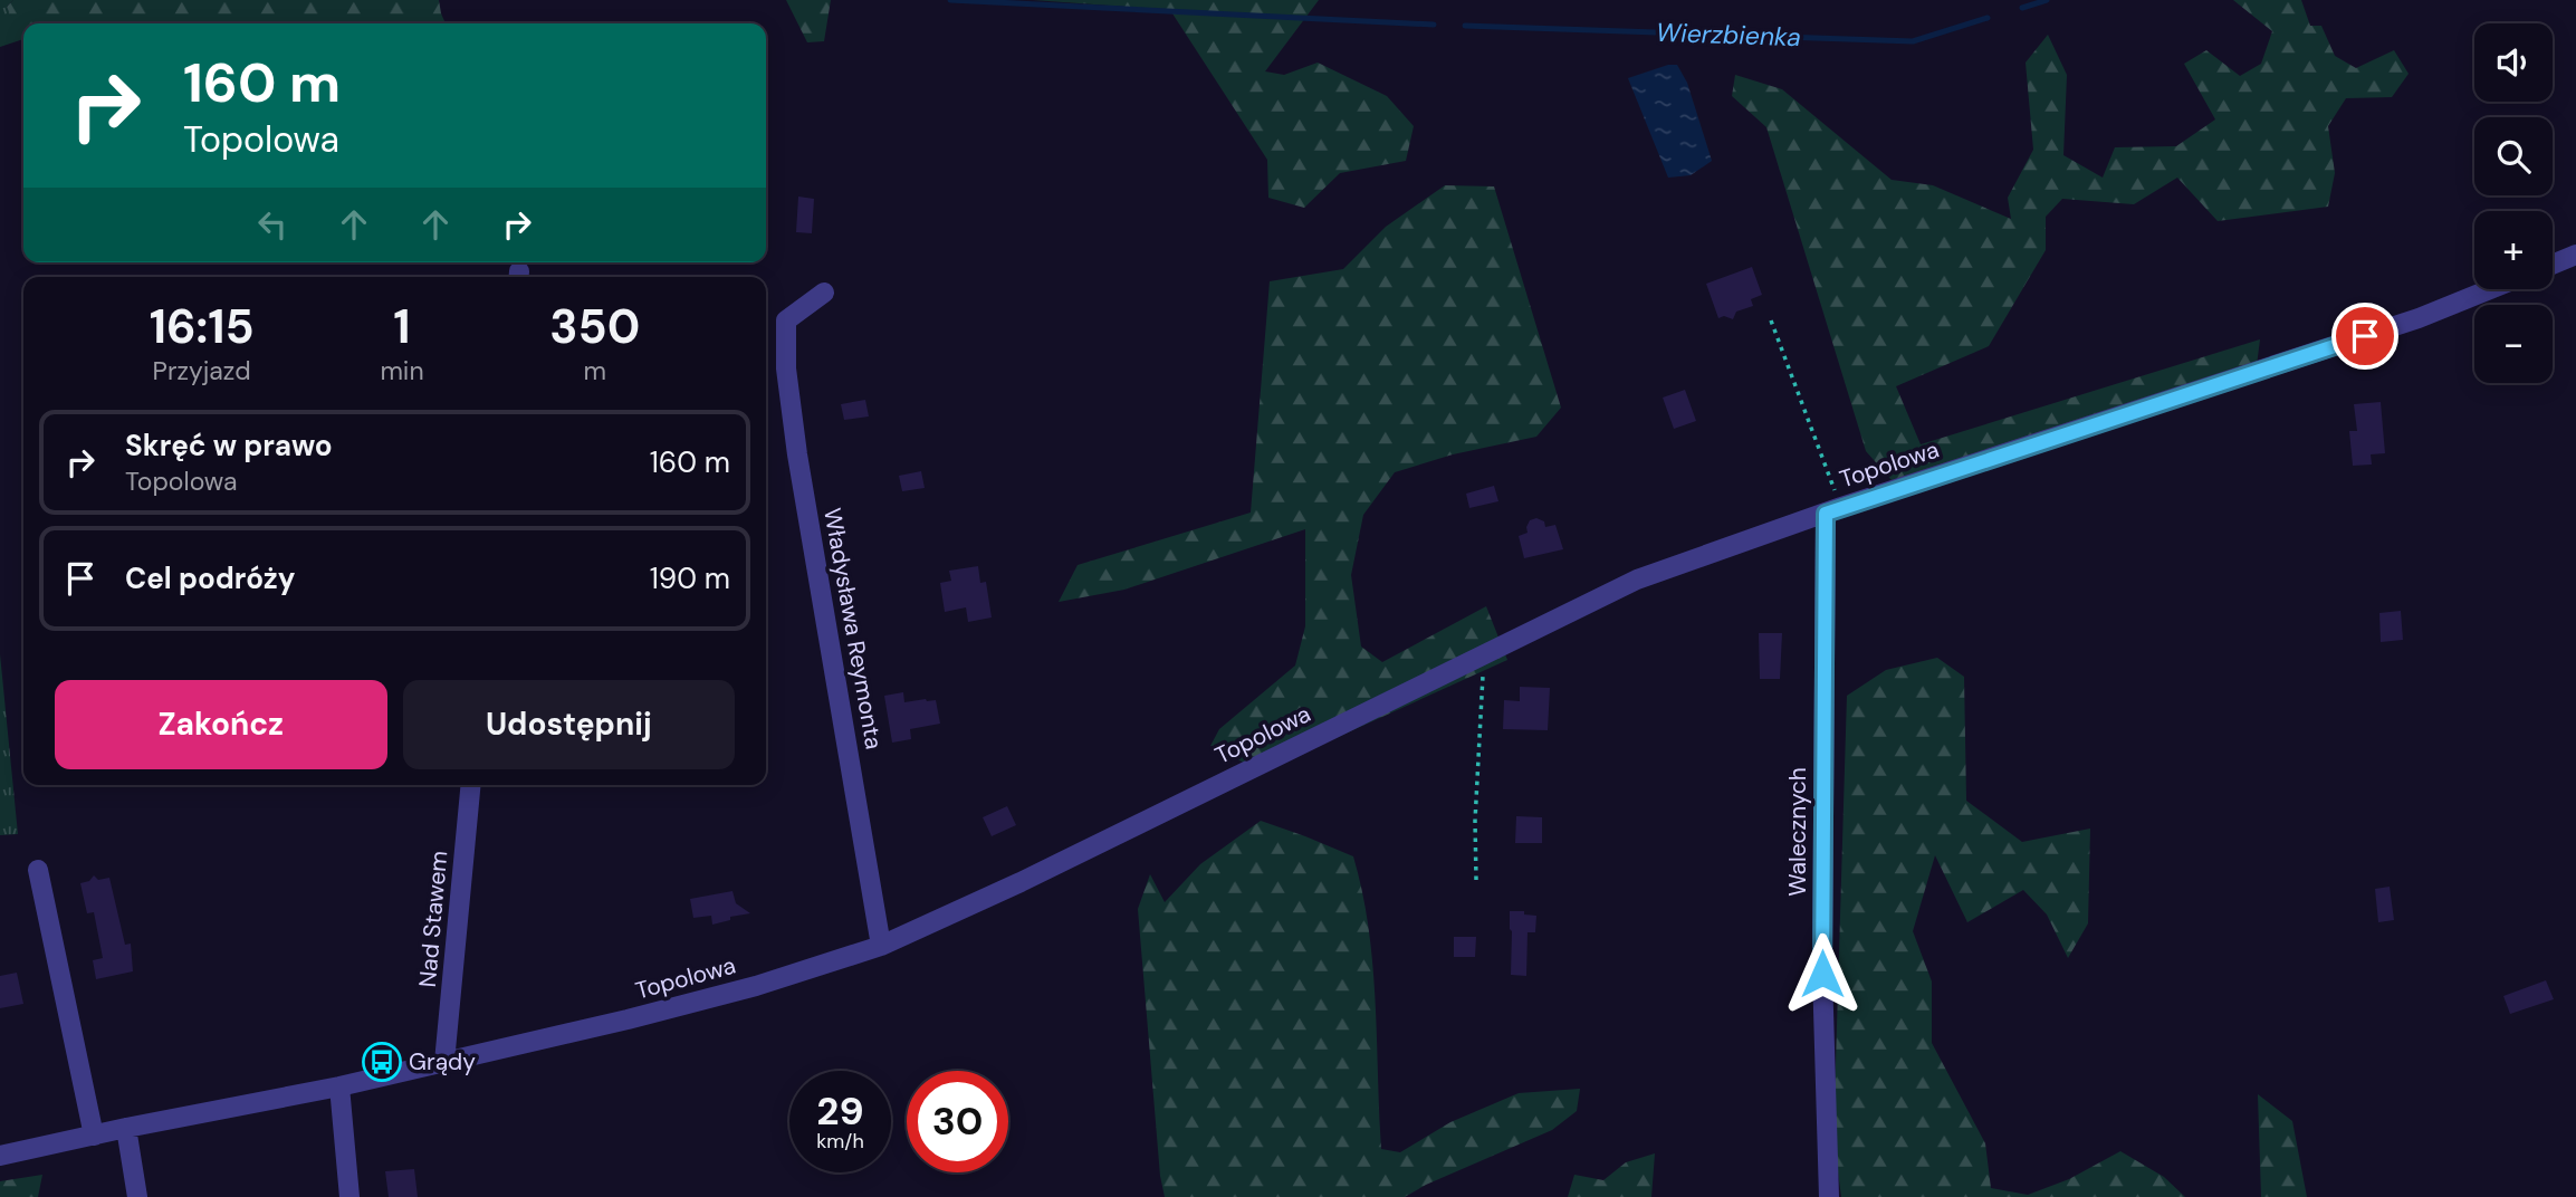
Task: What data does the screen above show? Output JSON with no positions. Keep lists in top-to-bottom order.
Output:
{
  "streets": {
    "street": [
      "Topolowa",
      "Władysława Reymonta",
      "Walecznych",
      "Nad Stawem"
    ]
  },
  "crossings": [
    ["Topolowa", "Władysława Reymonta"],
    ["Topolowa", "Walecznych"],
    ["Topolowa", "Nad Stawem"]
  ],
  "water": ["Wierzbienka"],
  "places": {
    "bus stop": ["Grądy"]
  },
  "page": {
    "map_buttons": ["+", "−"],
    "turn": ["160 m", "Topolowa"],
    "eta": [
      "16:15",
      "Przyjazd",
      "1",
      "min",
      "350",
      "m"
    ],
    "list": [
      {
        "name": "Skręć w prawo",
        "note": "Topolowa",
        "value": "160 m"
      },
      {
        "name": "Cel podróży",
        "value": "190 m"
      }
    ],
    "buttons": ["Zakończ", "Udostępnij"],
    "speed": "29 km/h",
    "limit": "30"
  }
}
